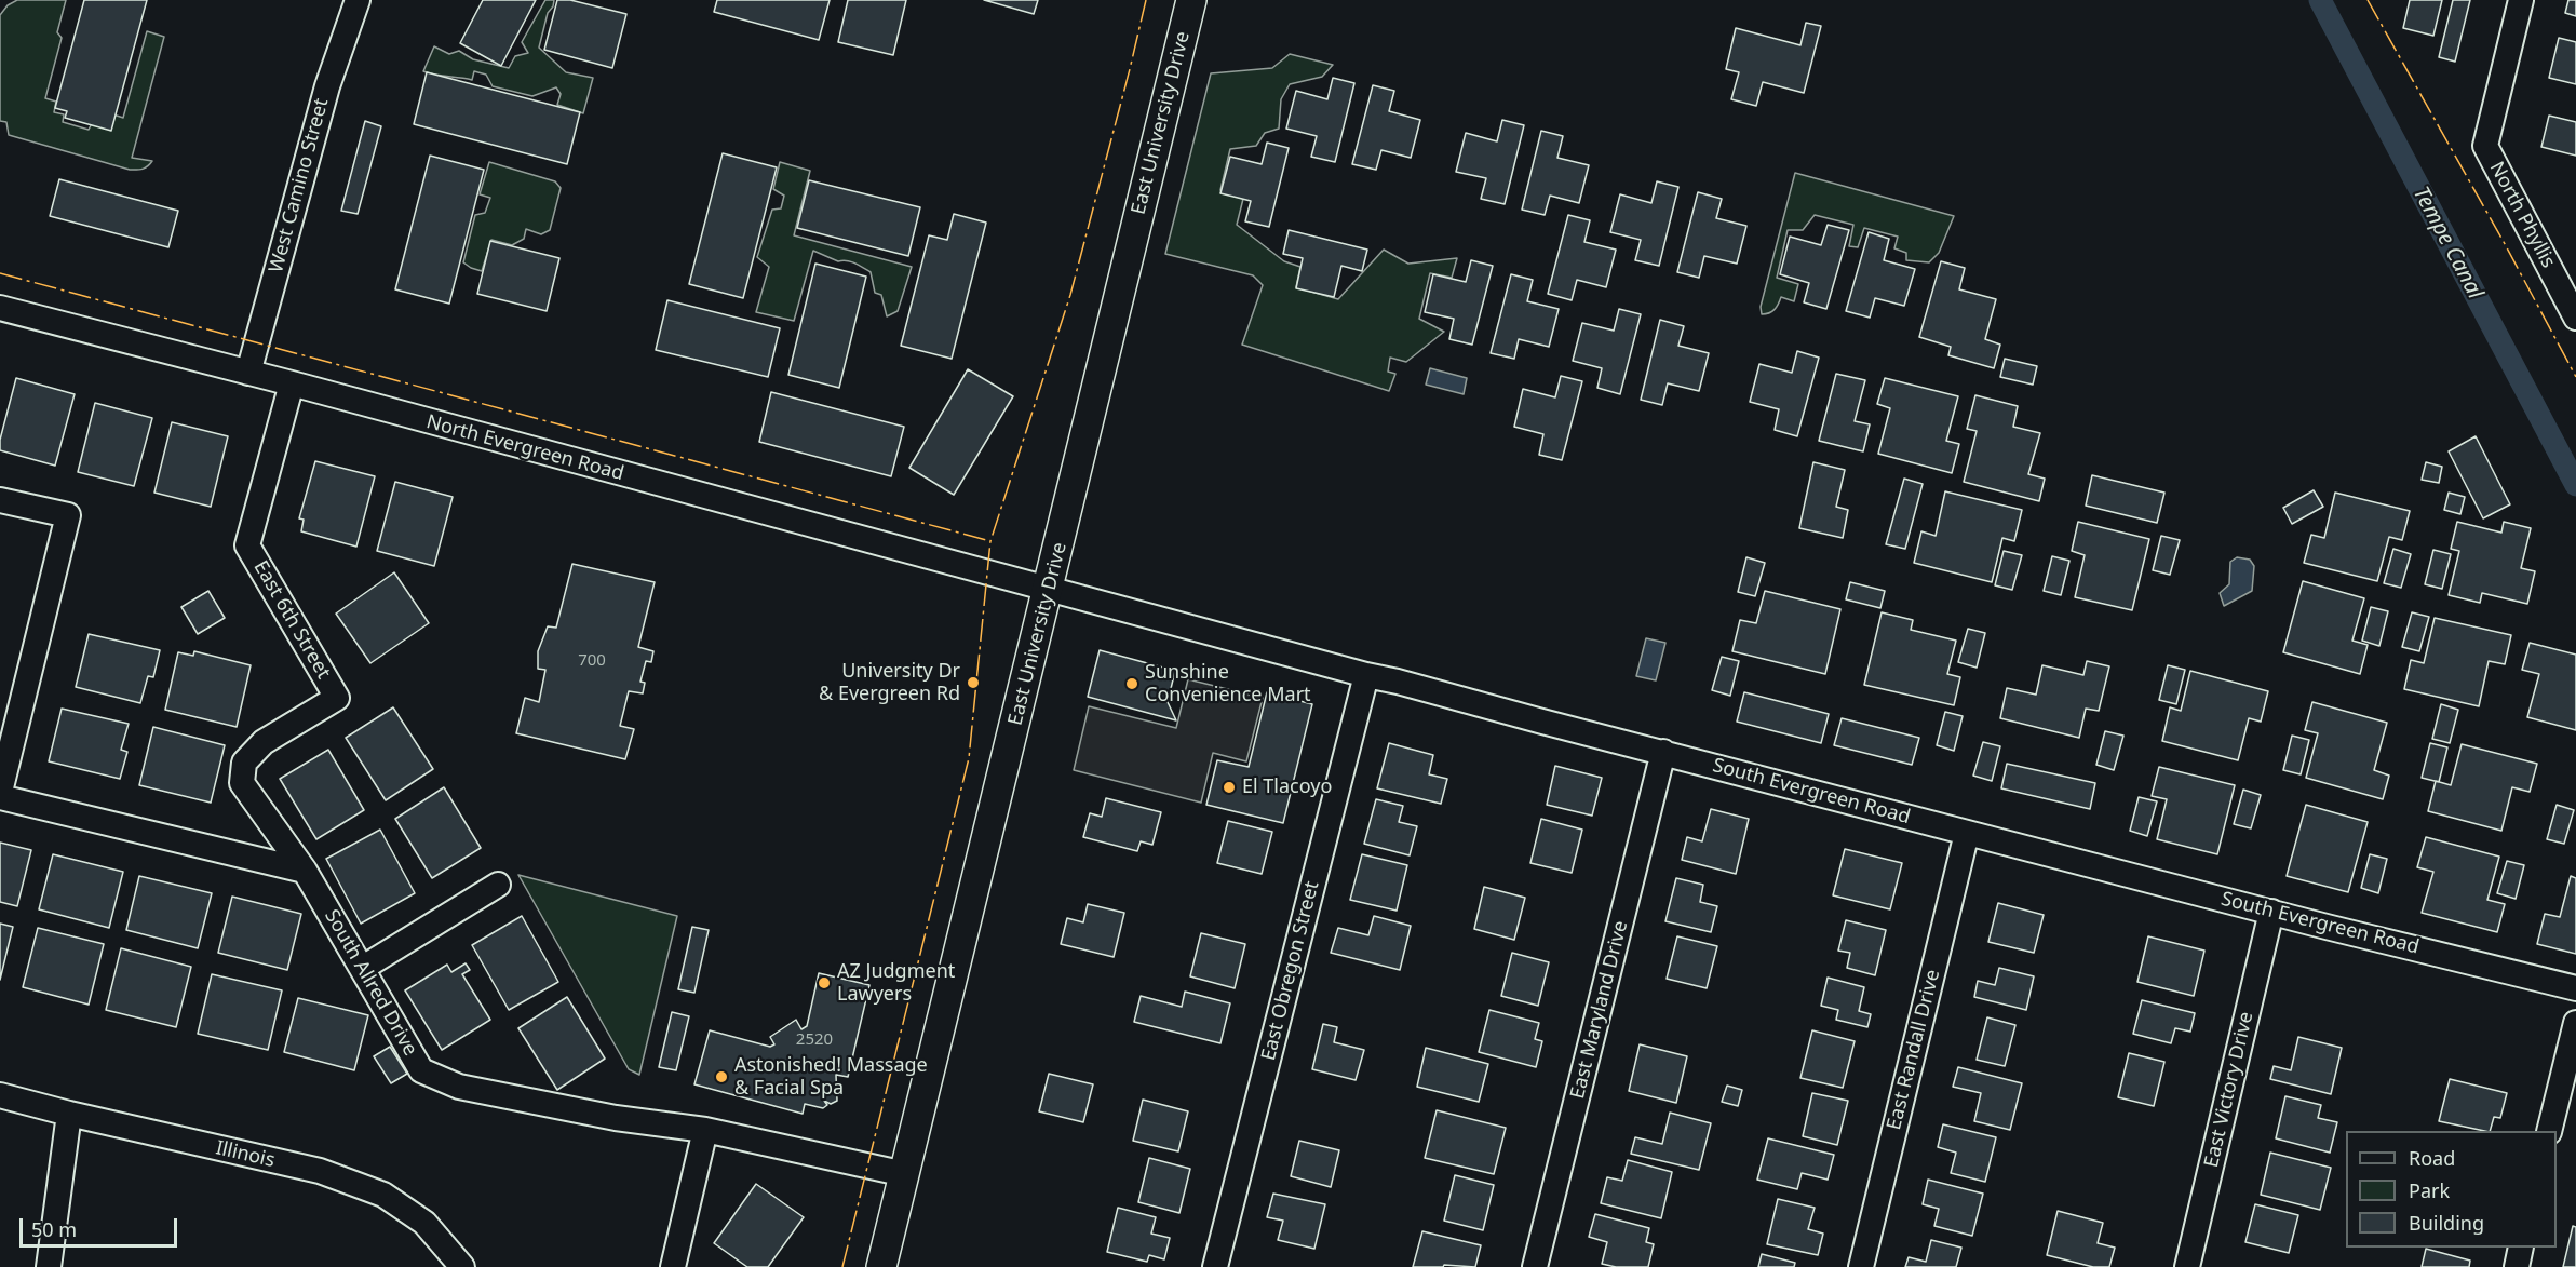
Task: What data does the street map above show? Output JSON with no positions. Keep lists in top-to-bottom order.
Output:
{
  "streets": {
    "main road": ["East University Drive"],
    "street": [
      "West Camino Street",
      "North Phyllis",
      "North Evergreen Road",
      "East 6th Street",
      "South Evergreen Road",
      "East Obregon Street",
      "South Allred Drive",
      "East Maryland Drive",
      "East Randall Drive",
      "East Victory Drive",
      "Illinois"
    ]
  },
  "crossings": [
    ["East University Drive", "North Evergreen Road"],
    ["East University Drive", "South Evergreen Road"],
    ["East University Drive", "South Allred Drive"],
    ["West Camino Street", "North Evergreen Road"],
    ["North Evergreen Road", "East 6th Street"],
    ["North Evergreen Road", "South Evergreen Road"],
    ["East 6th Street", "South Allred Drive"],
    ["South Evergreen Road", "East Obregon Street"],
    ["South Evergreen Road", "East Maryland Drive"],
    ["South Evergreen Road", "East Randall Drive"],
    ["South Evergreen Road", "East Victory Drive"]
  ],
  "water": ["Tempe Canal"],
  "places": [
    "University Dr & Evergreen Rd",
    "Sunshine Convenience Mart",
    "El Tlacoyo",
    "AZ Judgment Lawyers",
    "Astonished! Massage & Facial Spa"
  ],
  "house_numbers": ["700", "2520"],
  "legend": ["Road", "Park", "Building"],
  "scale_bar": "50 m"
}
